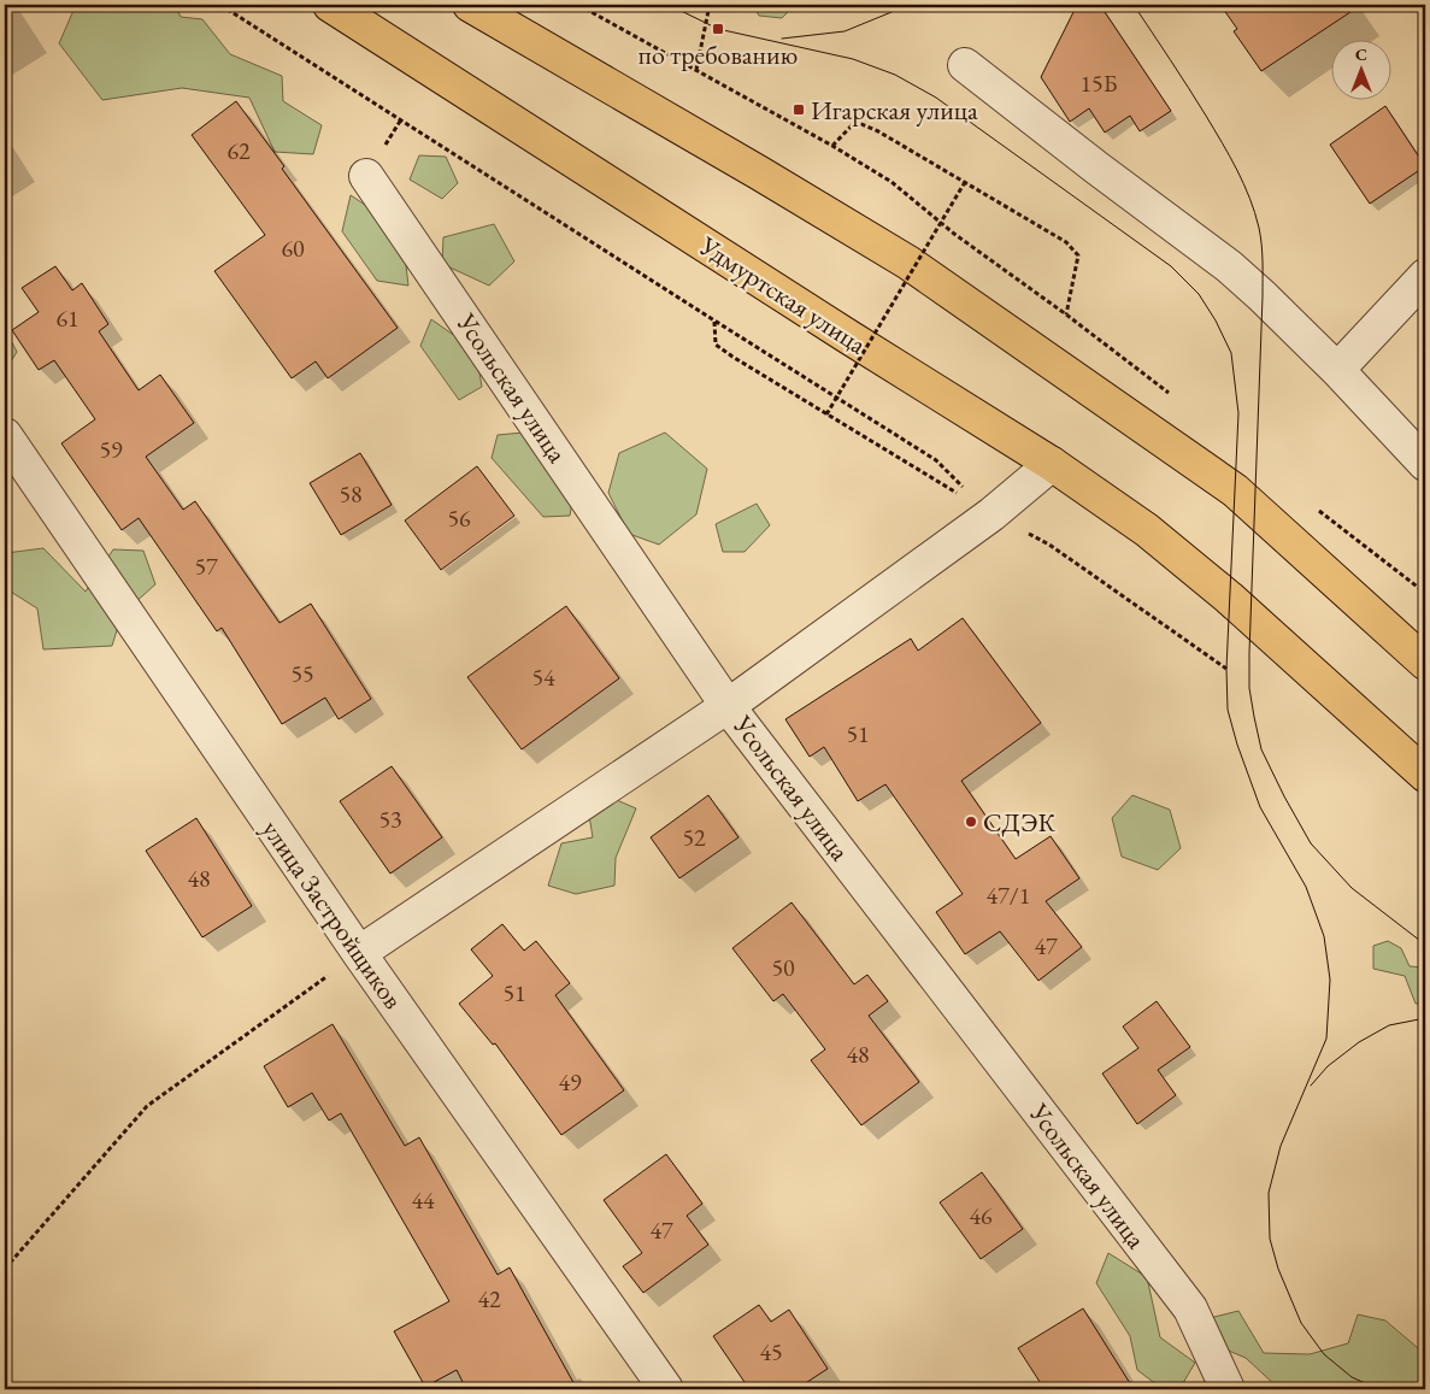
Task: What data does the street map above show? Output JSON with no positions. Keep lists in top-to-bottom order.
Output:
{
  "streets": {
    "main road": ["Удмуртская улица"],
    "street": ["Усольская улица", "улица Застройщиков"]
  },
  "places": {
    "transit": ["по требованию", "Игарская улица"],
    "other": ["СДЭК"]
  },
  "house_numbers": [
    "15Б",
    "62",
    "60",
    "61",
    "59",
    "58",
    "56",
    "57",
    "55",
    "54",
    "51",
    "53",
    "52",
    "48",
    "47/1",
    "47",
    "50",
    "51",
    "48",
    "49",
    "44",
    "46",
    "47",
    "42",
    "45"
  ],
  "north": "top"
}
